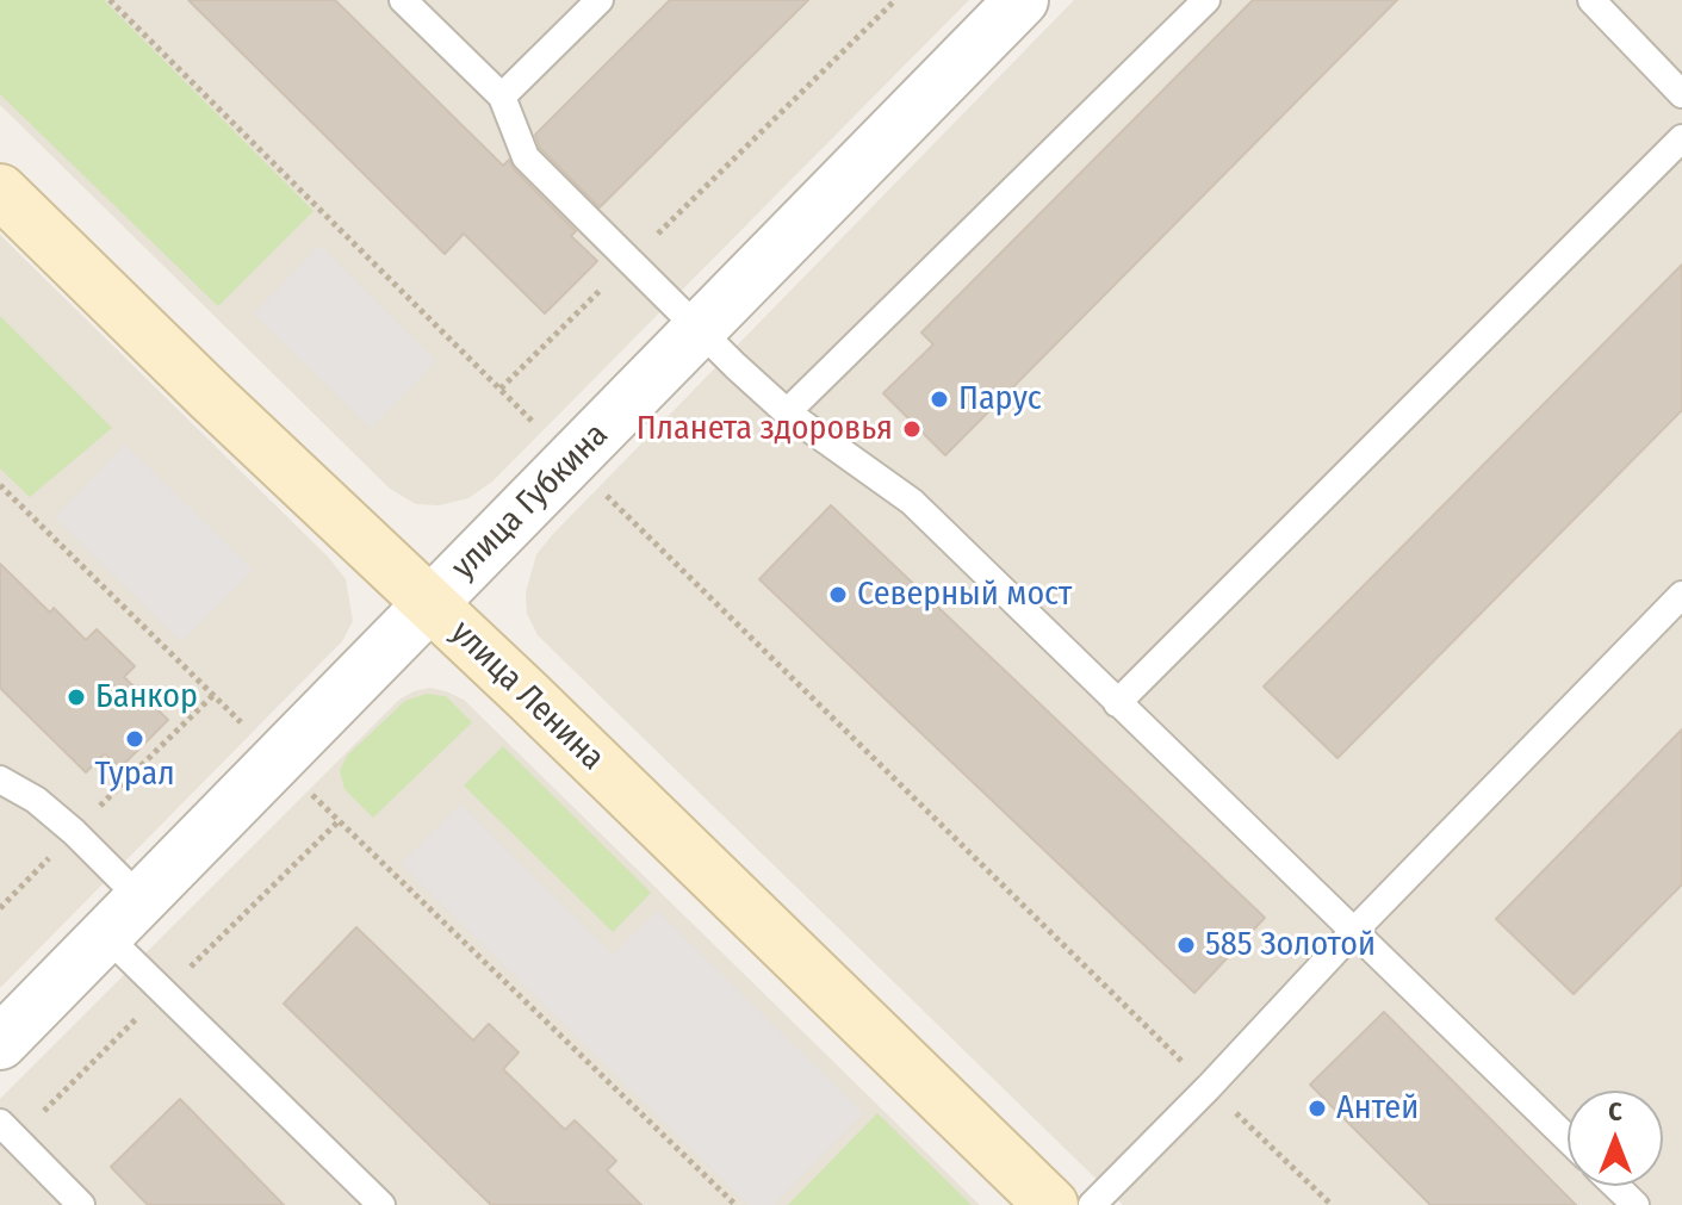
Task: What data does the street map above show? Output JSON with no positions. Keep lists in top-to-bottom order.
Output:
{
  "streets": {
    "main road": ["улица Ленина"],
    "street": ["улица Губкина"]
  },
  "crossings": [
    ["улица Губкина", "улица Ленина"]
  ],
  "places": [
    "Парус",
    "Планета здоровья",
    "Северный мост",
    "Банкор",
    "Турал",
    "585 Золотой",
    "Антей"
  ],
  "north": "top"
}
